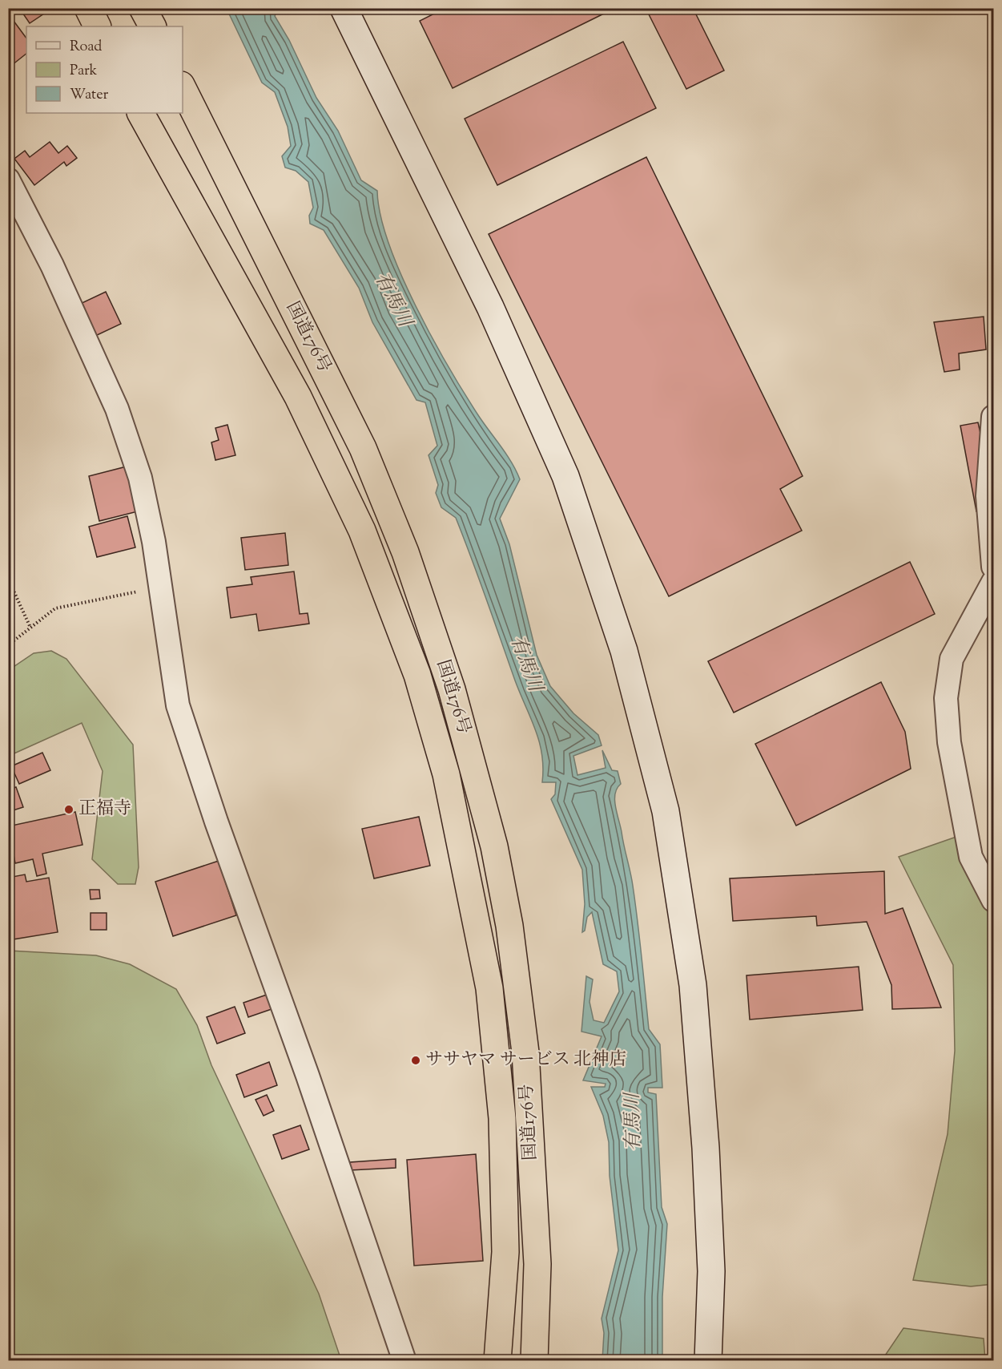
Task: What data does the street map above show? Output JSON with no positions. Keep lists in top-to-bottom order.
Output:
{
  "streets": {
    "highway": ["国道176号"]
  },
  "water": ["有馬川"],
  "places": ["正福寺", "ササヤマ サービス 北神店"],
  "legend": ["Road", "Park", "Water"]
}
